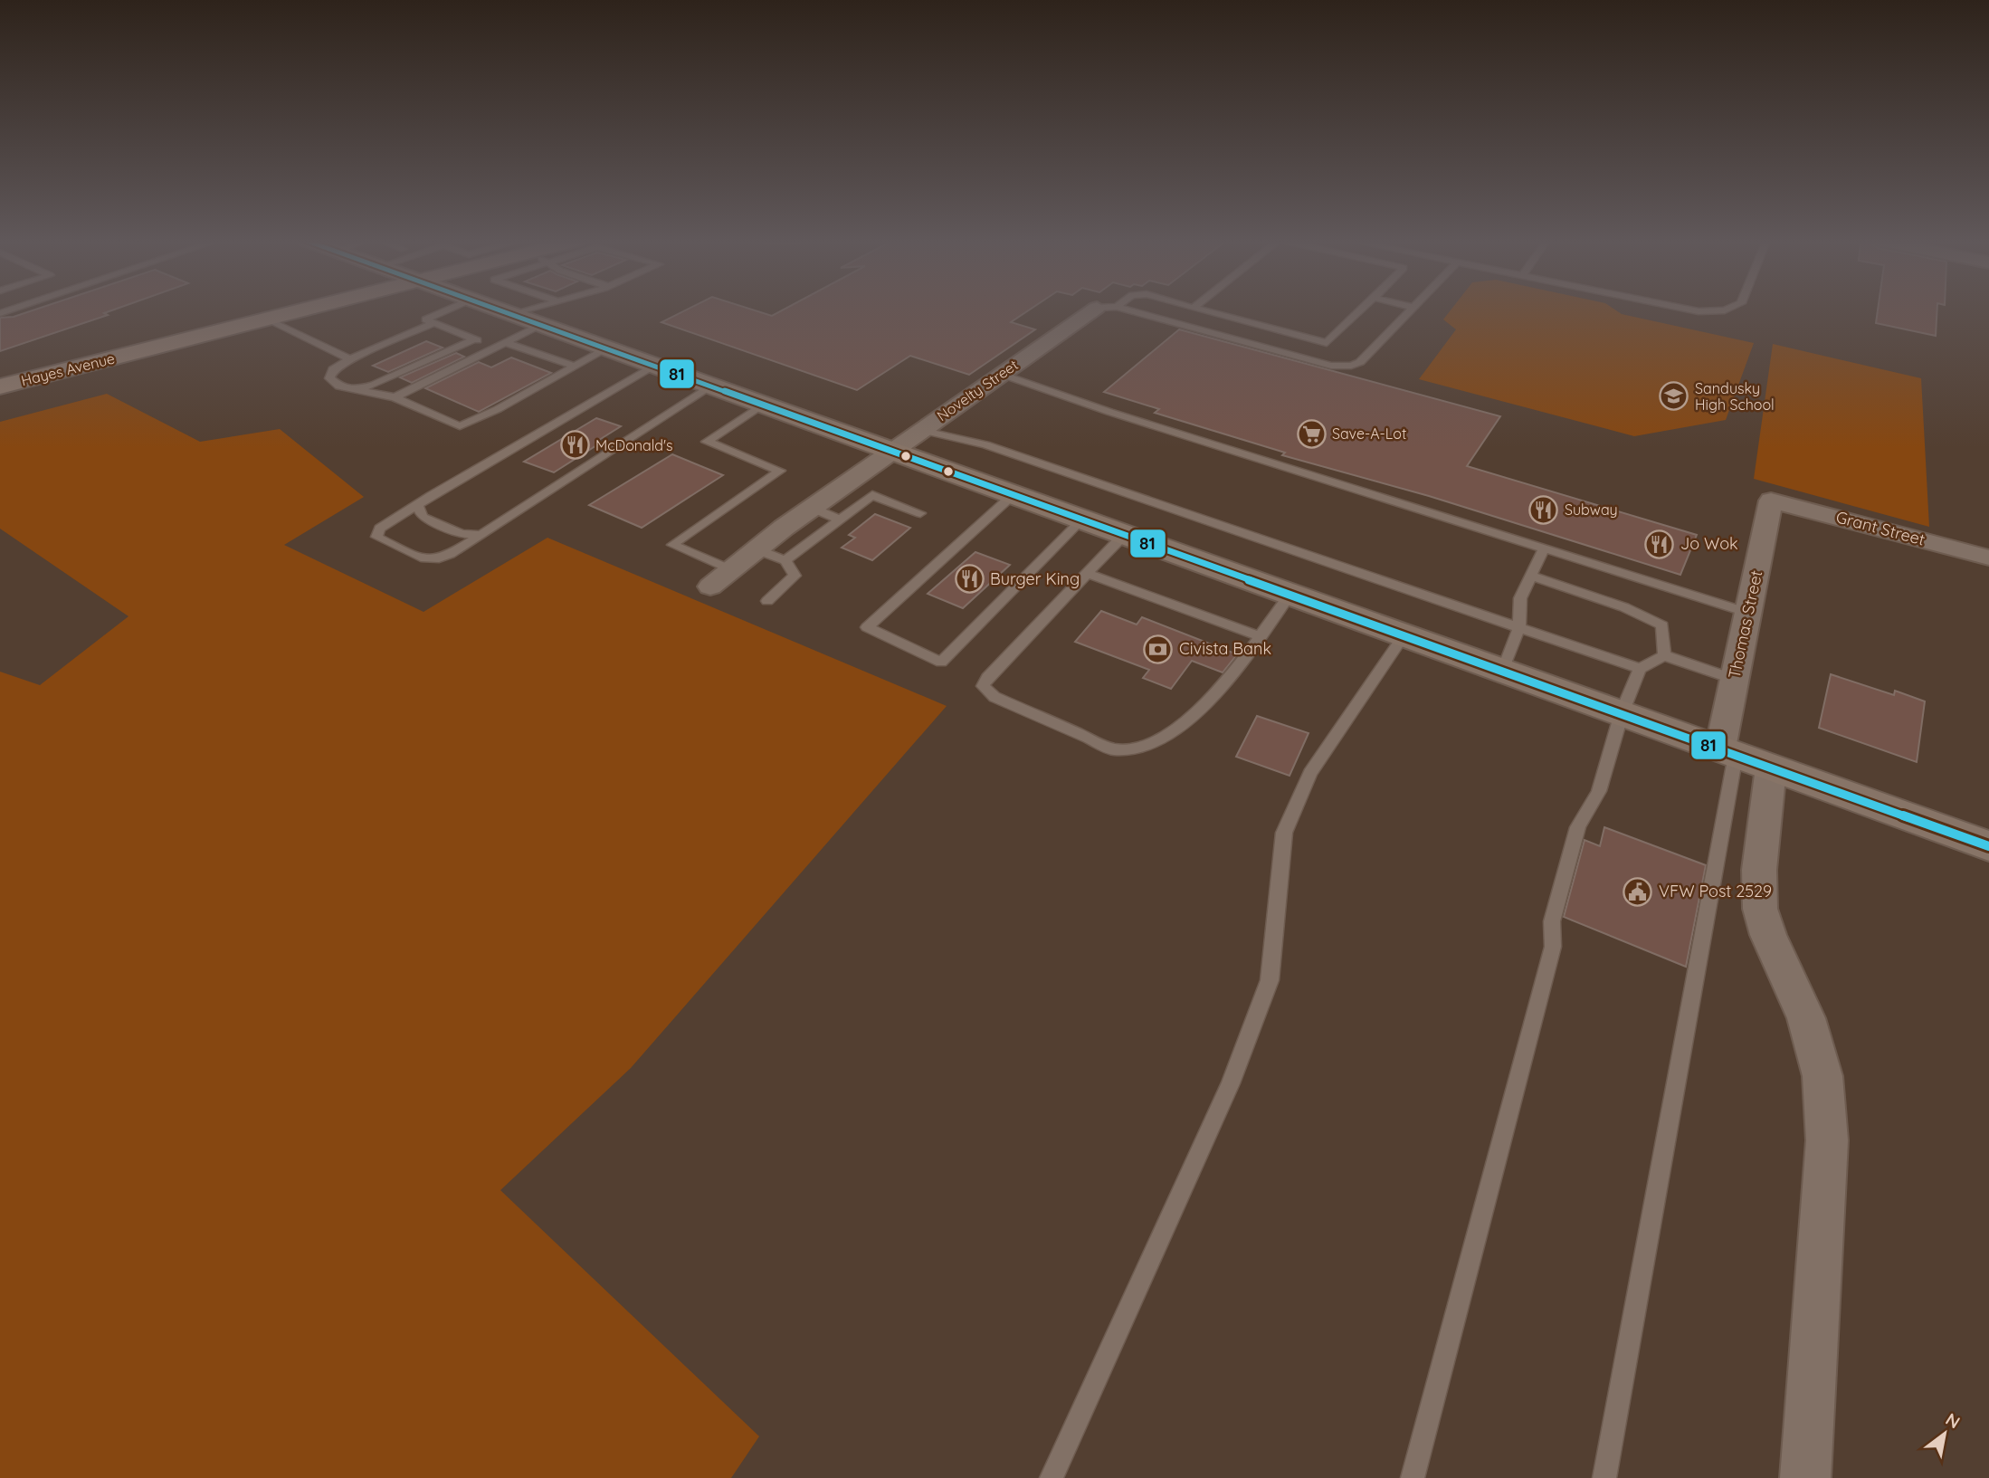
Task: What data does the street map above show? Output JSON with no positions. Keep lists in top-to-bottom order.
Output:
{
  "streets": {
    "main road": ["Hayes Avenue"],
    "street": ["Novelty Street", "Grant Street", "Thomas Street"]
  },
  "crossings": [
    ["Grant Street", "Thomas Street"]
  ],
  "places": {
    "school or university": ["Sandusky High School"],
    "supermarket": ["Save-A-Lot"],
    "restaurant": [
      "McDonald's",
      "Subway",
      "Jo Wok",
      "Burger King"
    ],
    "bank": ["Civista Bank"],
    "public building": ["VFW Post 2529"]
  },
  "lines": ["transit line 81"],
  "north": "top right"
}
